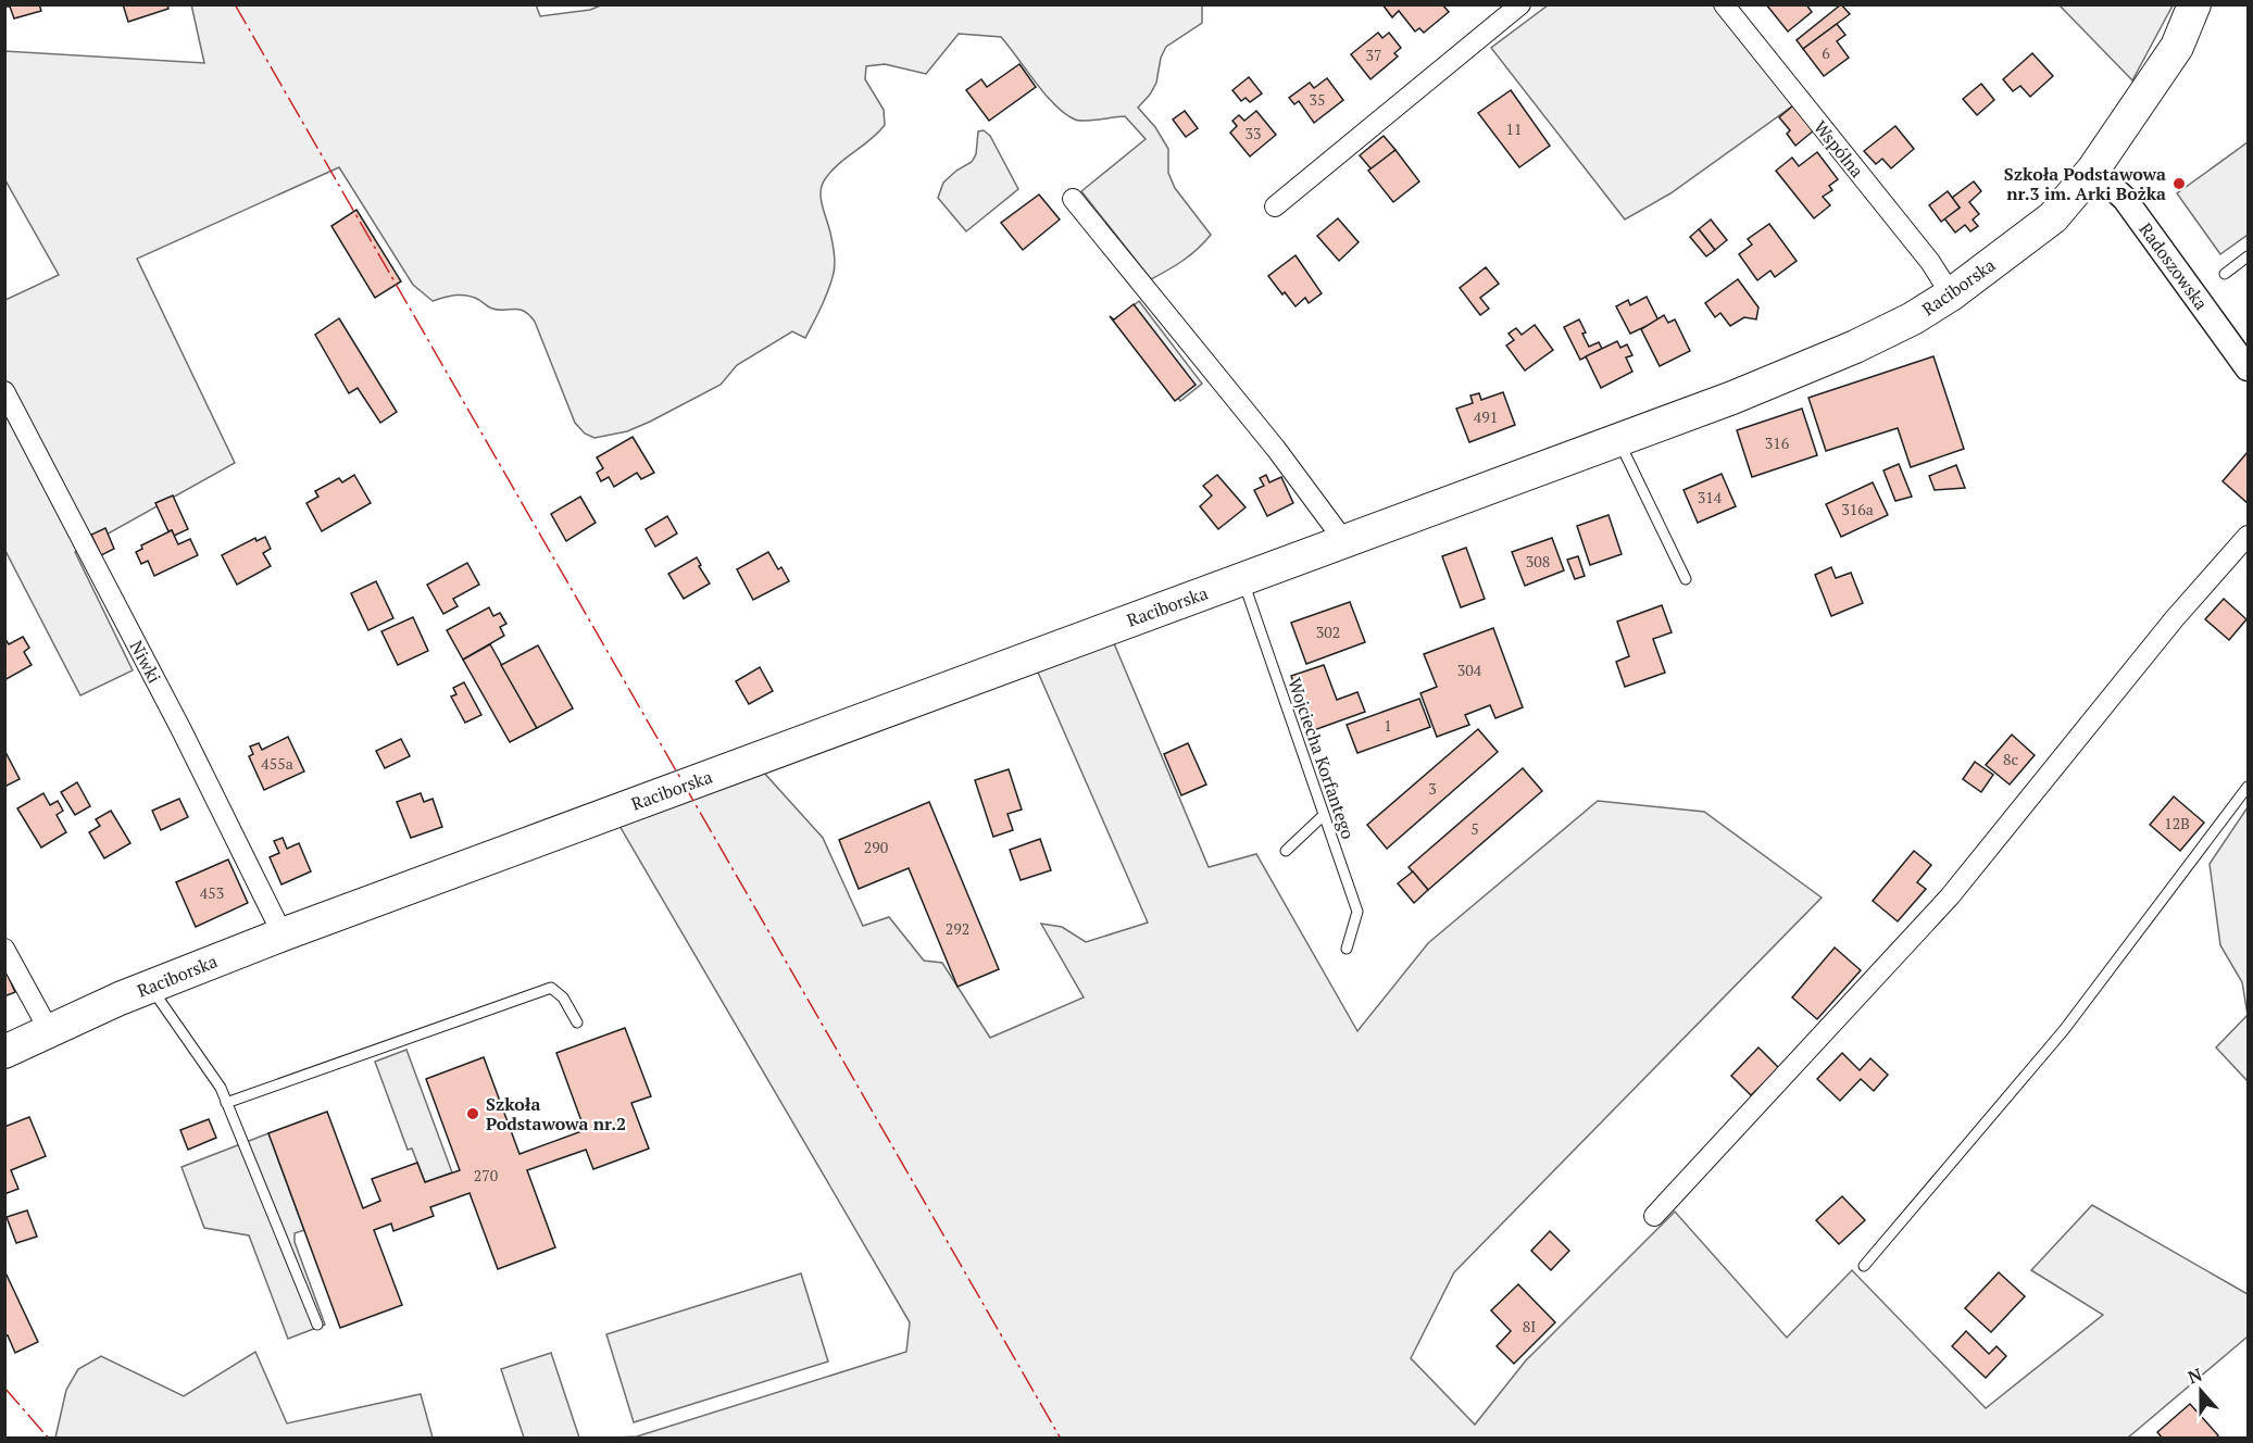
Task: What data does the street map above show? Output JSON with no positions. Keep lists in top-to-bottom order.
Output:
{
  "streets": {
    "main road": ["Raciborska"],
    "street": ["Wspólna", "Radoszowska", "Niwki"],
    "lane": ["Wojciecha Korfantego"]
  },
  "crossings": [
    ["Wspólna", "Raciborska"],
    ["Radoszowska", "Raciborska"],
    ["Raciborska", "Niwki"],
    ["Raciborska", "Wojciecha Korfantego"]
  ],
  "places": ["Szkoła Podstawowa nr.3 im. Arki Bożka", "Szkoła Podstawowa nr.2"],
  "house_numbers": [
    "6",
    "37",
    "35",
    "11",
    "33",
    "491",
    "316",
    "314",
    "316a",
    "308",
    "302",
    "304",
    "1",
    "8c",
    "455a",
    "3",
    "12B",
    "5",
    "290",
    "453",
    "292",
    "270",
    "8I"
  ],
  "north": "top"
}
